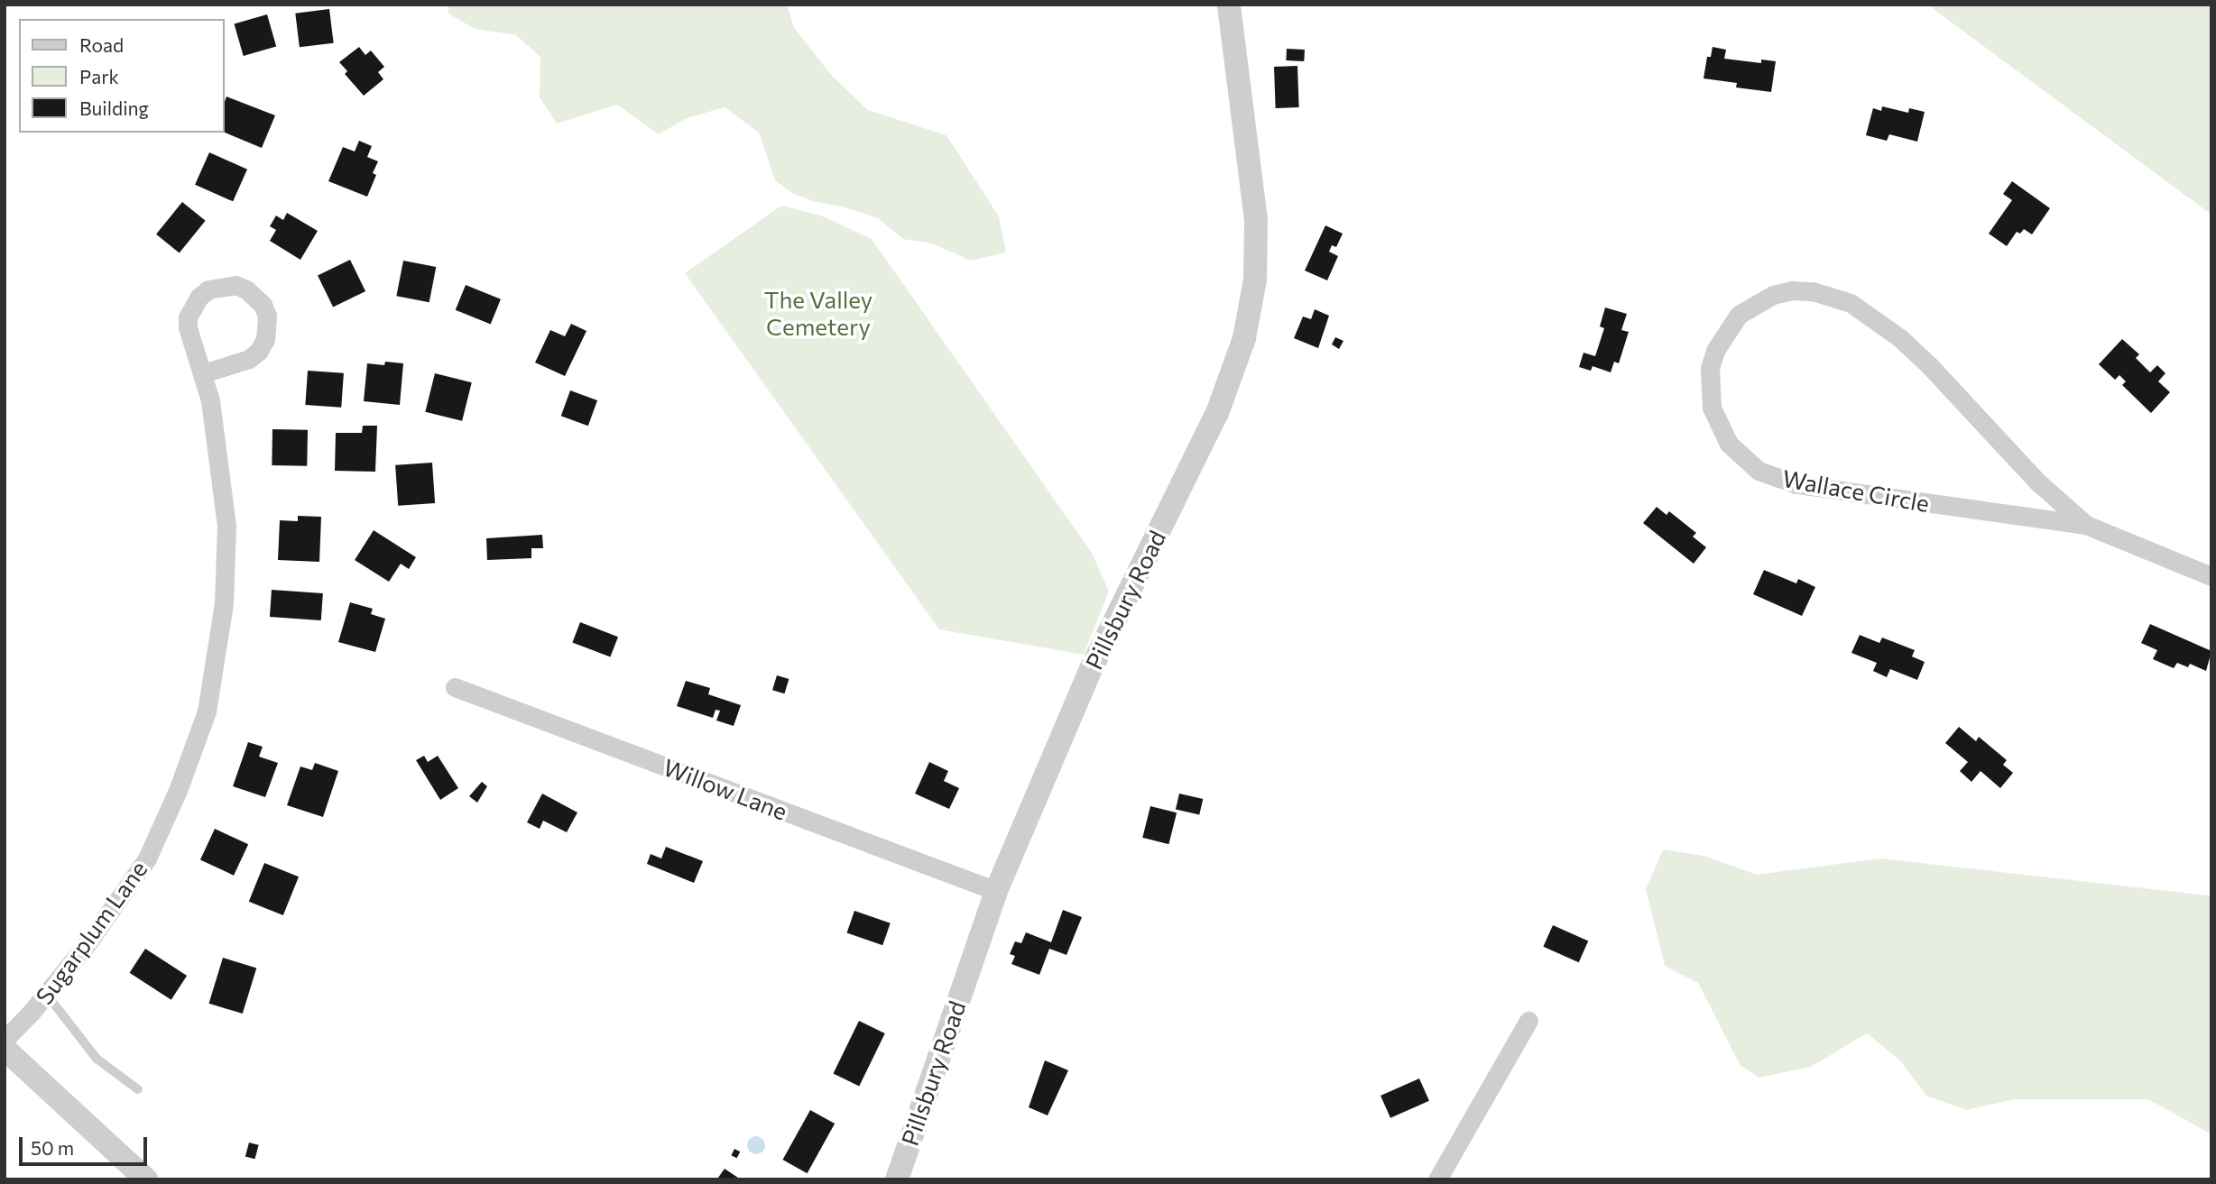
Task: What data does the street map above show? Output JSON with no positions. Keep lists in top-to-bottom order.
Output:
{
  "streets": {
    "street": [
      "Wallace Circle",
      "Pillsbury Road",
      "Willow Lane",
      "Sugarplum Lane"
    ]
  },
  "crossings": [
    ["Pillsbury Road", "Willow Lane"]
  ],
  "parks": ["The Valley Cemetery"],
  "legend": ["Road", "Park", "Building"],
  "scale_bar": "50 m"
}
